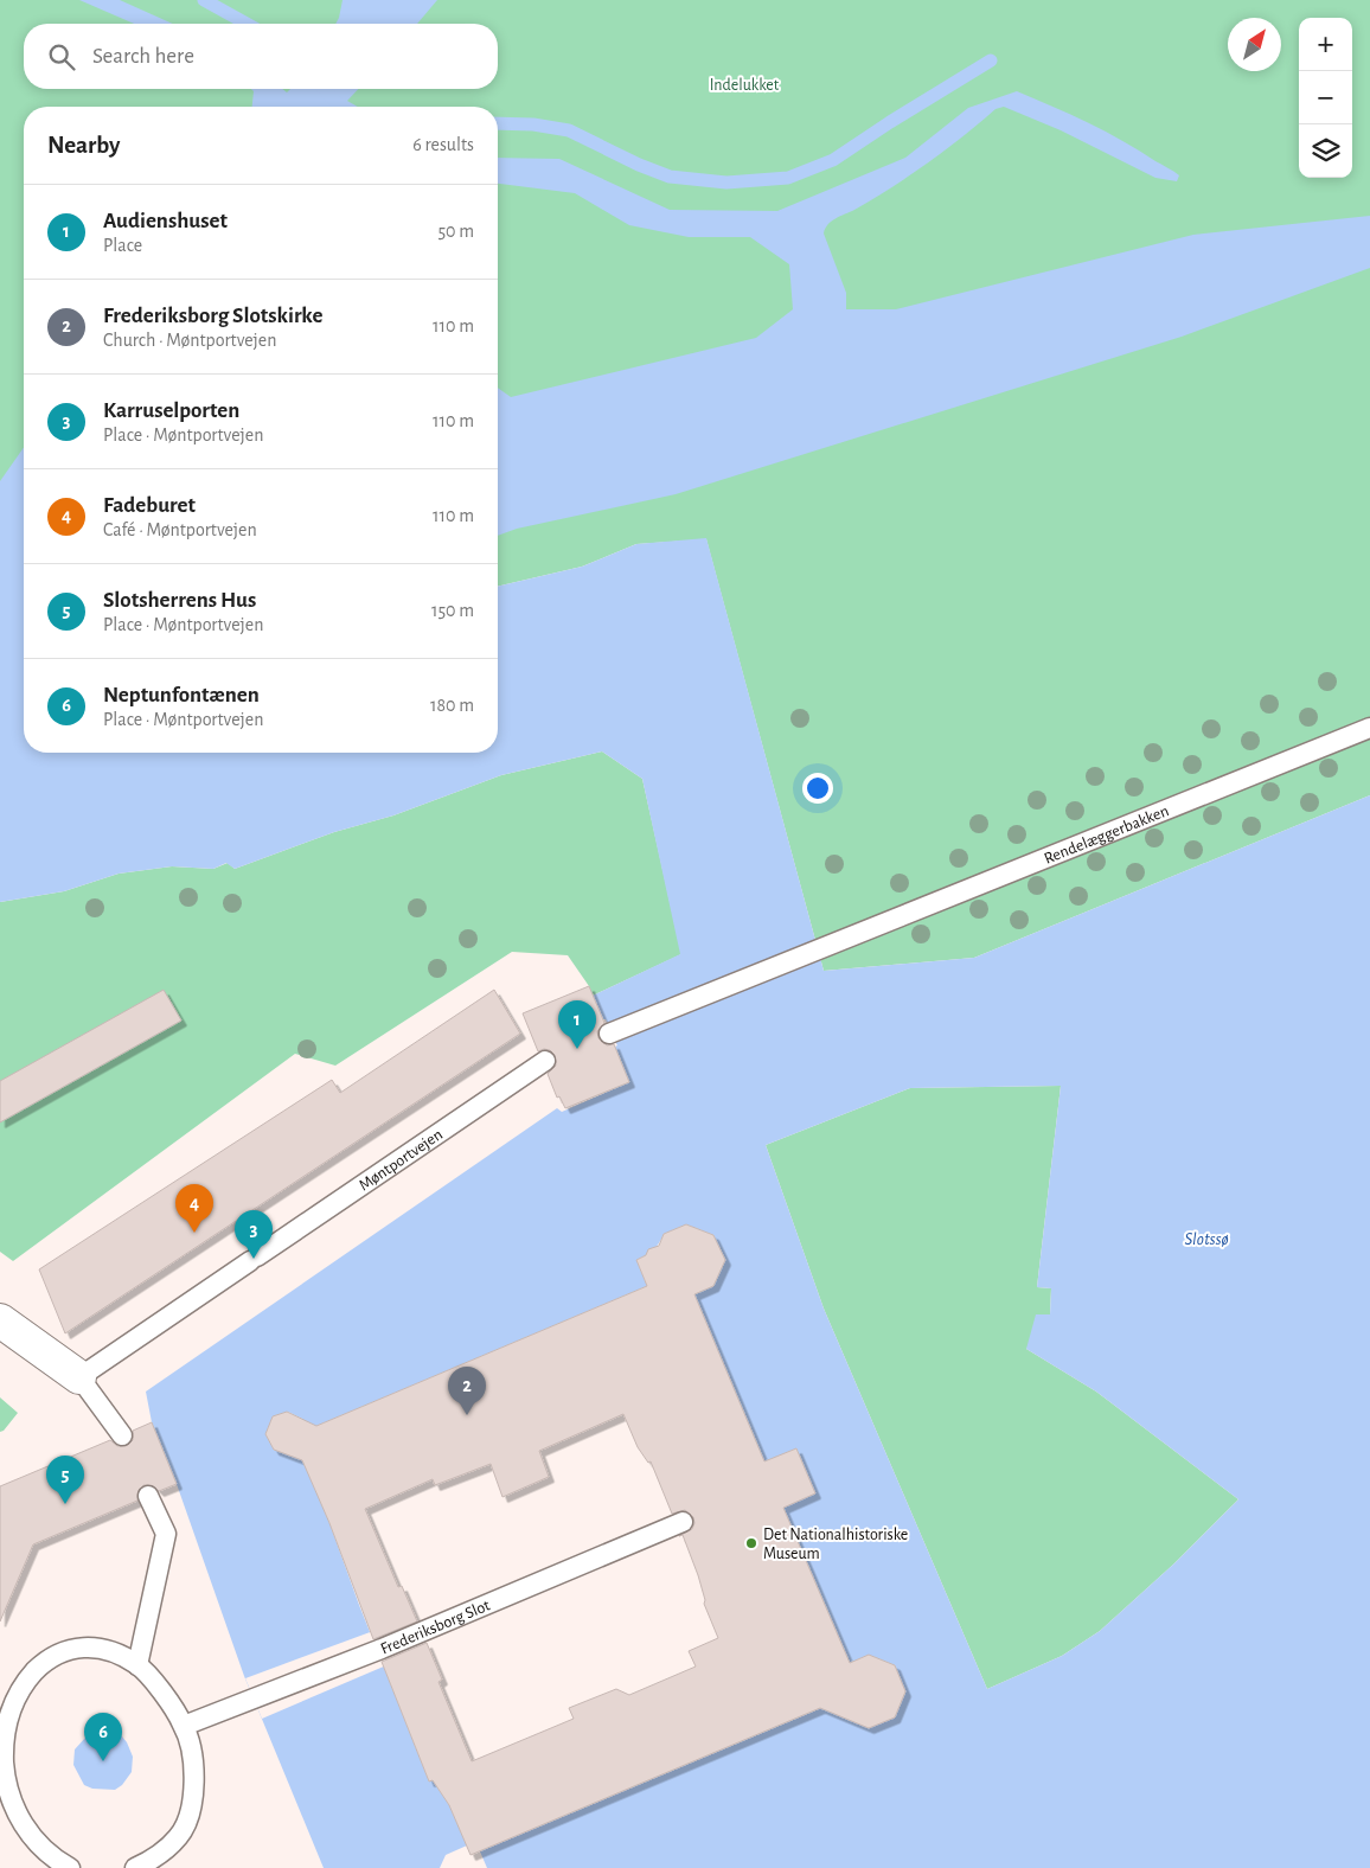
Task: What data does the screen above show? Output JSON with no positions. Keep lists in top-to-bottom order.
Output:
{
  "streets": {
    "lane": ["Rendelæggerbakken", "Møntportvejen", "Frederiksborg Slot"]
  },
  "water": ["Slotssø"],
  "parks": ["Indelukket"],
  "places": ["Det Nationalhistoriske Museum"],
  "north": "top right",
  "page": {
    "map_buttons": ["+", "−"],
    "search": "Search here",
    "heading": ["Nearby", "6 results"],
    "list": [
      {
        "mark": "1",
        "name": "Audienshuset",
        "note": "Place",
        "value": "50 m"
      },
      {
        "mark": "2",
        "name": "Frederiksborg Slotskirke",
        "note": "Church · Møntportvejen",
        "value": "110 m"
      },
      {
        "mark": "3",
        "name": "Karruselporten",
        "note": "Place · Møntportvejen",
        "value": "110 m"
      },
      {
        "mark": "4",
        "name": "Fadeburet",
        "note": "Café · Møntportvejen",
        "value": "110 m"
      },
      {
        "mark": "5",
        "name": "Slotsherrens Hus",
        "note": "Place · Møntportvejen",
        "value": "150 m"
      },
      {
        "mark": "6",
        "name": "Neptunfontænen",
        "note": "Place · Møntportvejen",
        "value": "180 m"
      }
    ],
    "pins": [
      "1",
      "4",
      "3",
      "2",
      "5",
      "6"
    ]
  }
}
